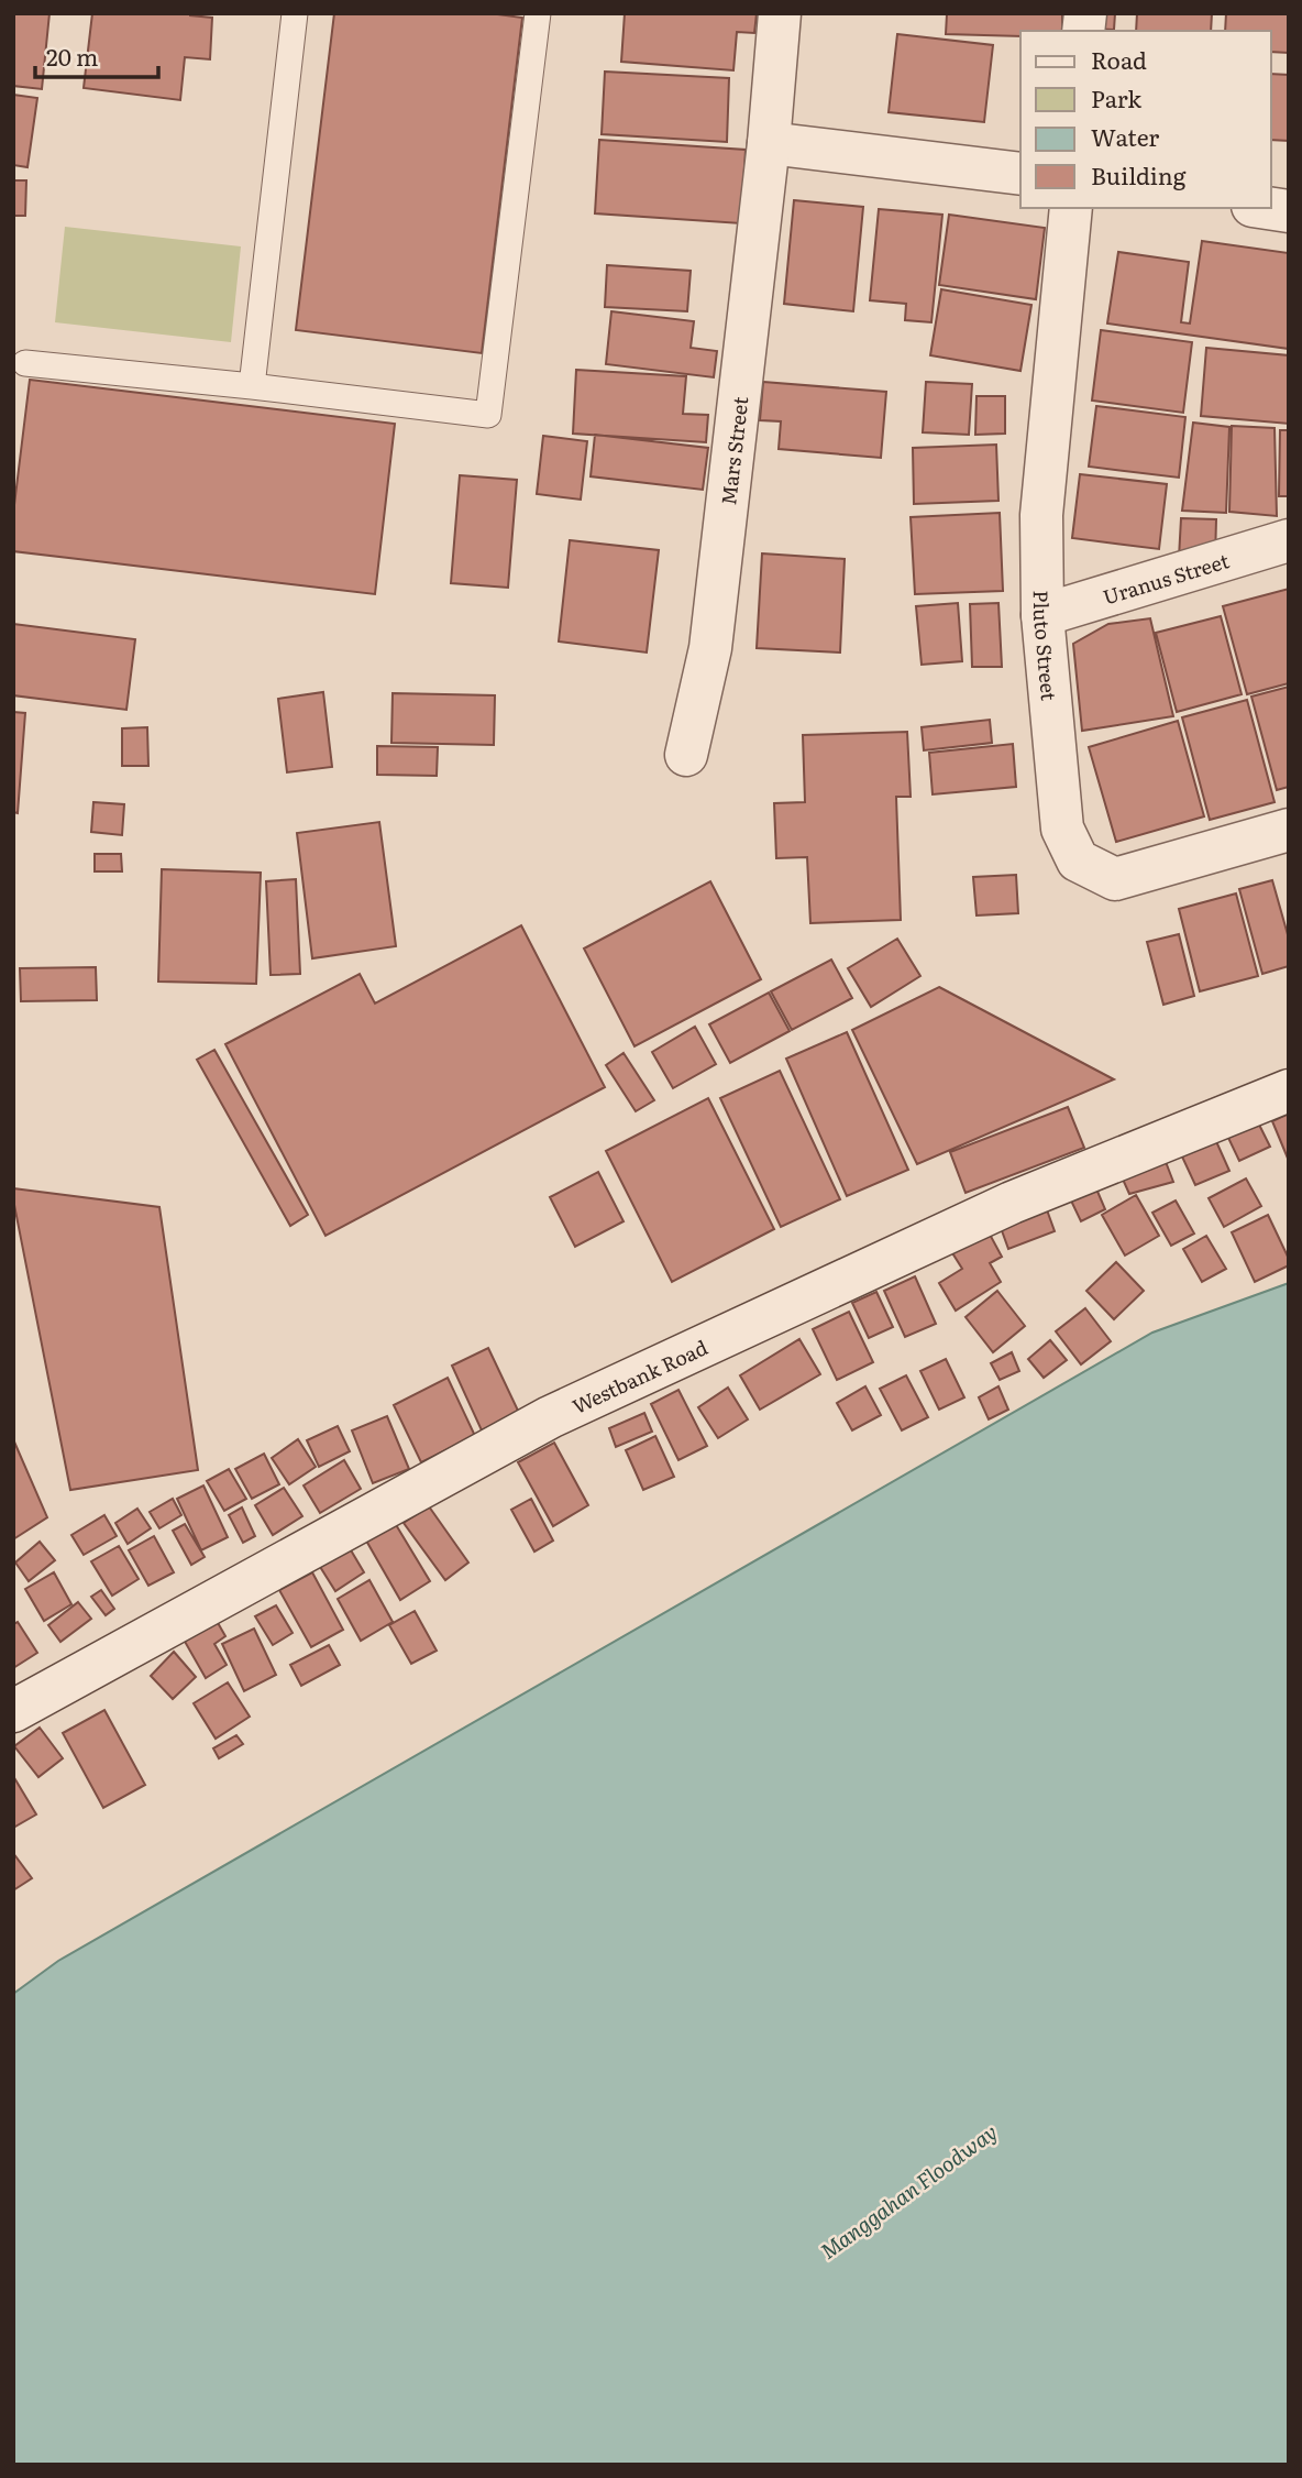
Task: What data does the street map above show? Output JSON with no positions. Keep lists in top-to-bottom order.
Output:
{
  "streets": {
    "street": [
      "Mars Street",
      "Uranus Street",
      "Pluto Street",
      "Westbank Road"
    ]
  },
  "crossings": [
    ["Uranus Street", "Pluto Street"]
  ],
  "water": ["Manggahan Floodway"],
  "legend": [
    "Road",
    "Park",
    "Water",
    "Building"
  ],
  "scale_bar": "20 m"
}
